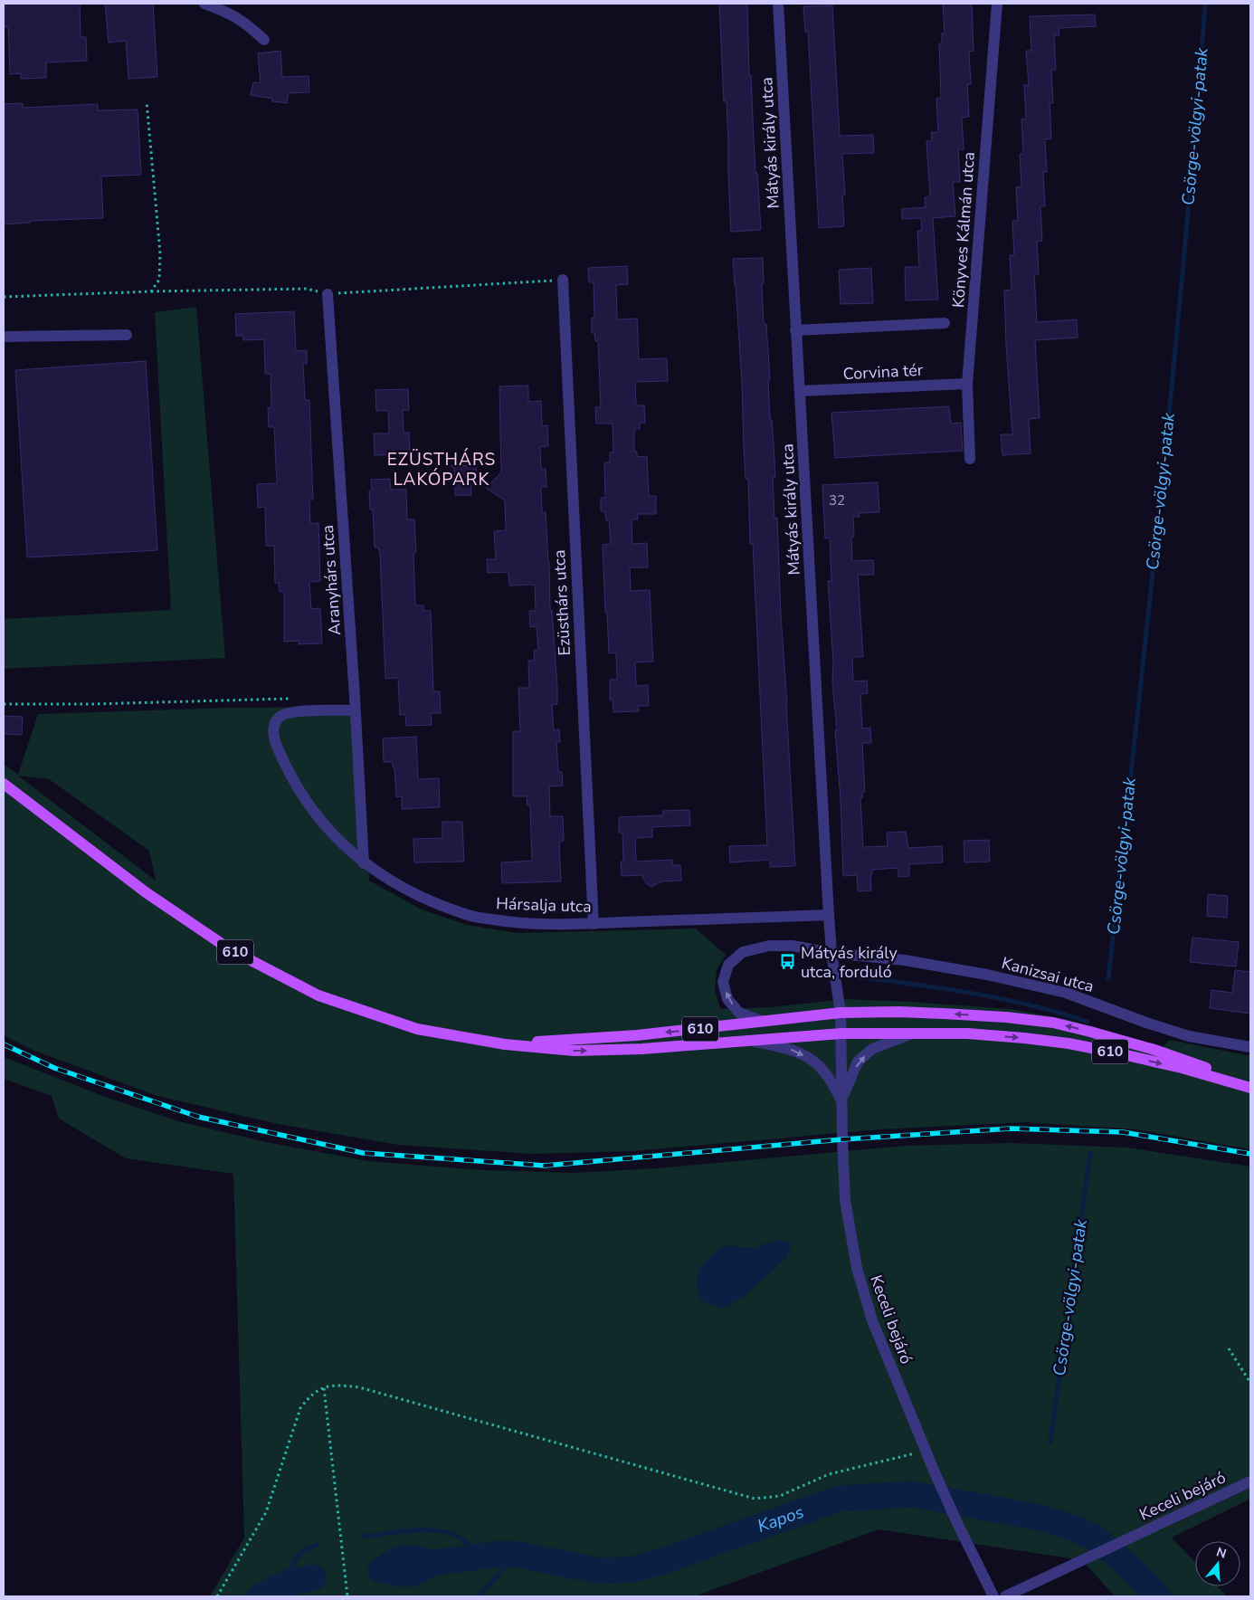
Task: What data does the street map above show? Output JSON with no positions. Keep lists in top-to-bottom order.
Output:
{
  "streets": {
    "main road": ["610"],
    "street": [
      "Mátyás király utca",
      "Könyves Kálmán utca",
      "Corvina tér",
      "Aranyhárs utca",
      "Ezüsthárs utca",
      "Hársalja utca",
      "Kanizsai utca",
      "Keceli bejáró"
    ]
  },
  "crossings": [
    ["Mátyás király utca", "Corvina tér"],
    ["Mátyás király utca", "Hársalja utca"],
    ["Mátyás király utca", "610"],
    ["Mátyás király utca", "Kanizsai utca"],
    ["Mátyás király utca", "Keceli bejáró"],
    ["Könyves Kálmán utca", "Corvina tér"],
    ["Aranyhárs utca", "Hársalja utca"],
    ["Ezüsthárs utca", "Hársalja utca"],
    ["610", "Kanizsai utca"],
    ["610", "Keceli bejáró"]
  ],
  "districts": ["EZÜSTHÁRS LAKÓPARK"],
  "water": ["Csörge-völgyi-patak", "Kapos"],
  "places": {
    "bus stop": ["Mátyás király utca, forduló"]
  },
  "house_numbers": ["32"],
  "north": "top"
}
